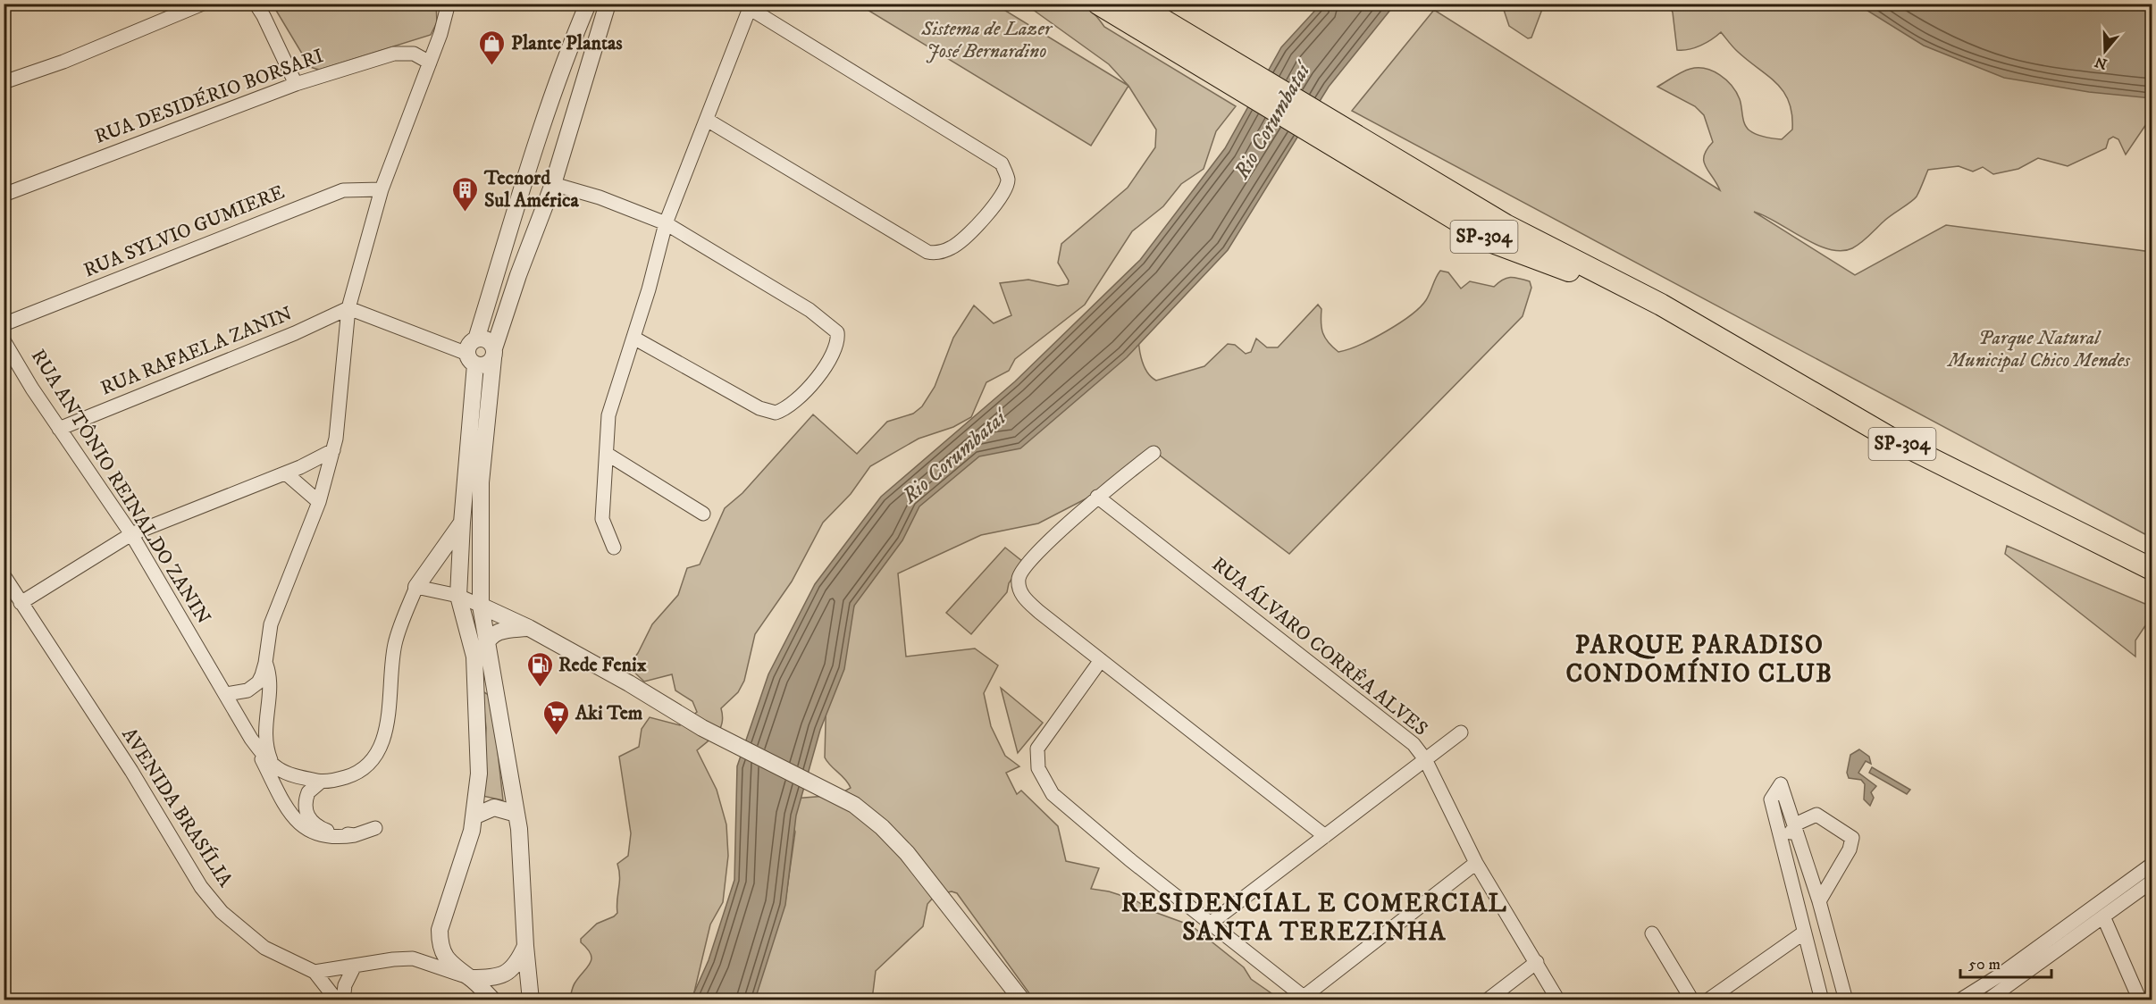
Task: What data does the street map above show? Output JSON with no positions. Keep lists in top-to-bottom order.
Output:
{
  "streets": {
    "highway": ["SP-304"],
    "street": [
      "RUA DESIDÉRIO BORSARI",
      "RUA SYLVIO GUMIERE",
      "RUA RAFAELA ZANIN",
      "RUA ANTÔNIO REINALDO ZANIN",
      "RUA ÁLVARO CORRÊA ALVES",
      "AVENIDA BRASÍLIA"
    ]
  },
  "crossings": [
    ["RUA RAFAELA ZANIN", "RUA ANTÔNIO REINALDO ZANIN"]
  ],
  "districts": ["PARQUE PARADISO CONDOMÍNIO CLUB", "RESIDENCIAL E COMERCIAL SANTA TEREZINHA"],
  "water": ["Rio Corumbataí"],
  "parks": ["Sistema de Lazer José Bernardino", "Parque Natural Municipal Chico Mendes"],
  "places": {
    "shop": ["Plante Plantas"],
    "building": ["Tecnord Sul América"],
    "fuel station": ["Rede Fenix"],
    "supermarket": ["Aki Tem"]
  },
  "scale_bar": "50 m",
  "north": "bottom"
}
